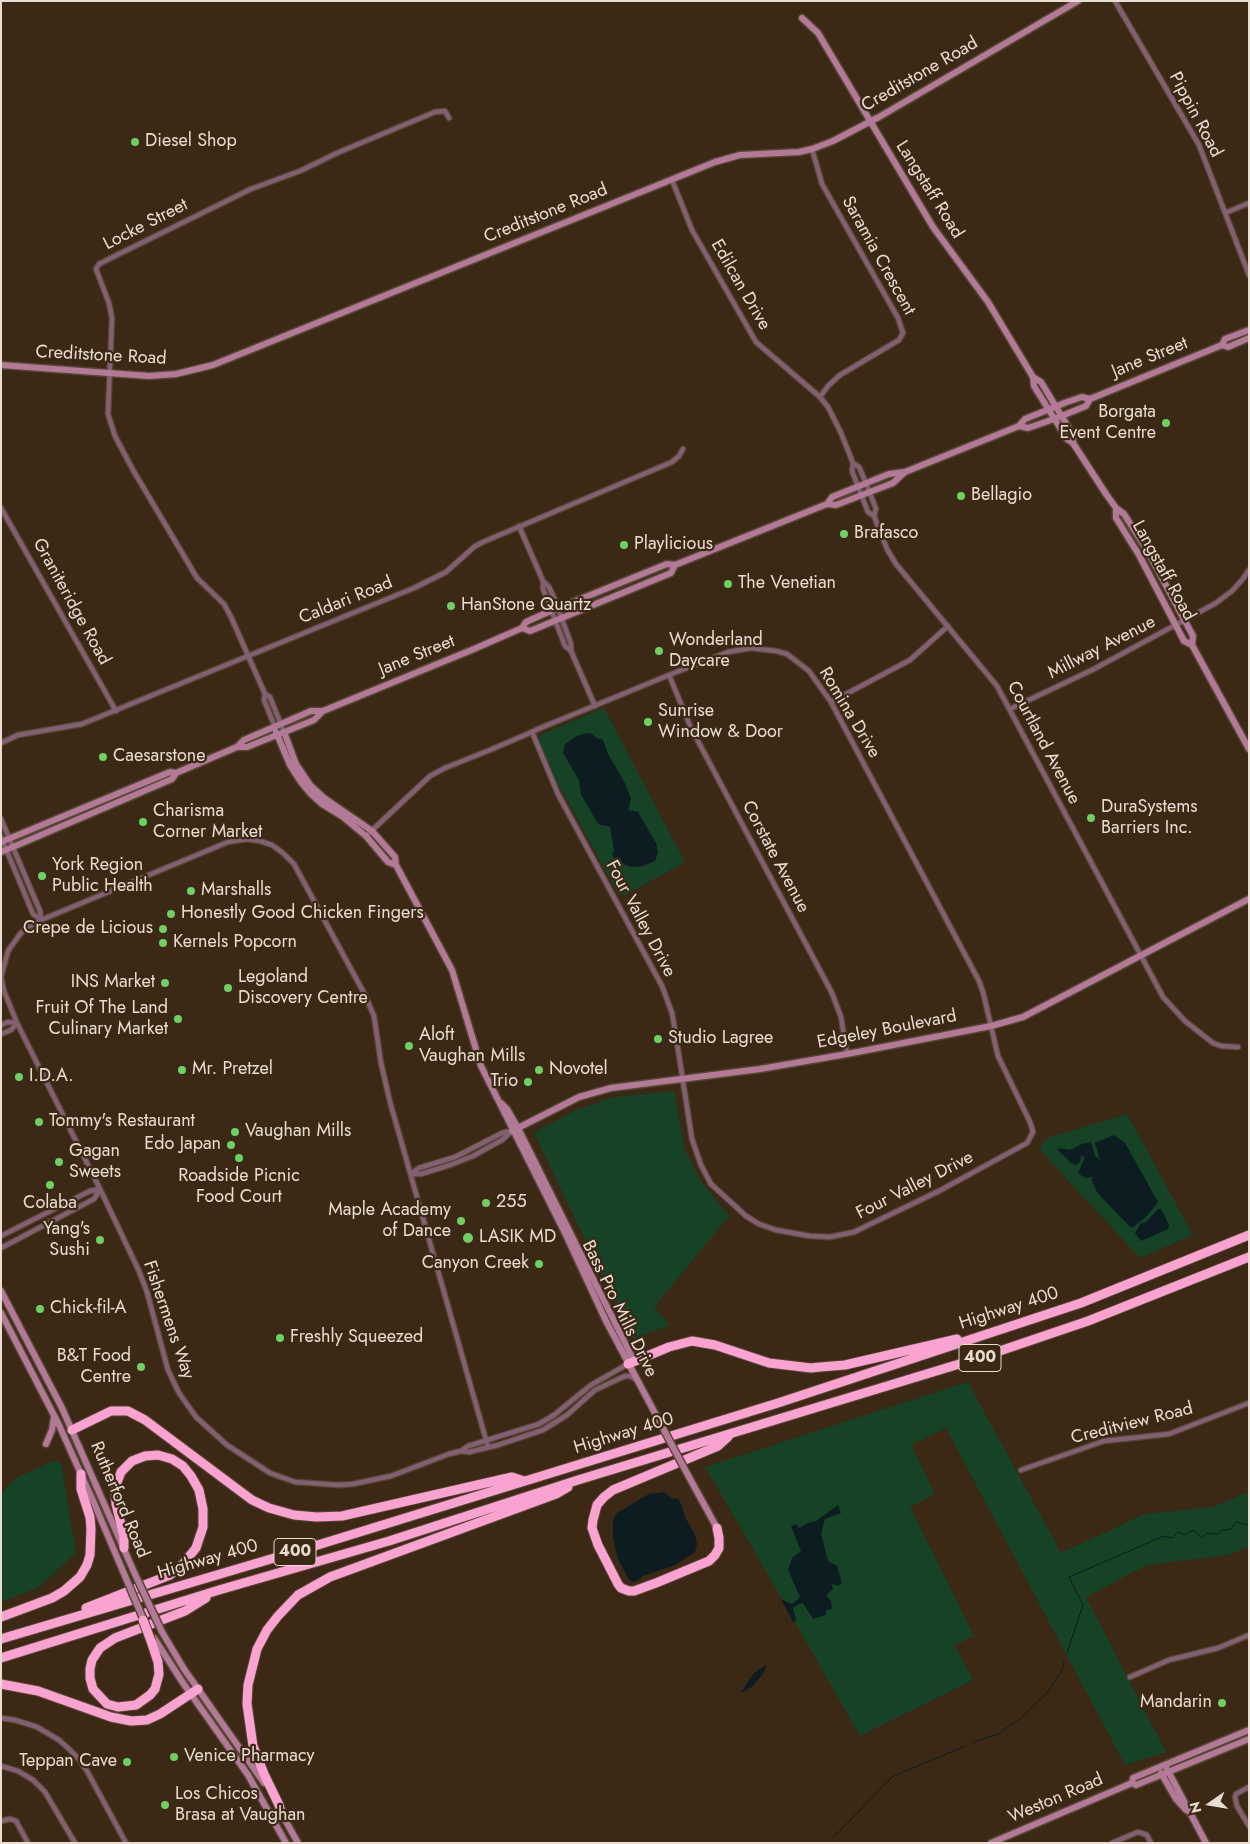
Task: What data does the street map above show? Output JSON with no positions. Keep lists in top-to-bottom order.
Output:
{
  "streets": {
    "highway": ["Highway 400", "400"],
    "main road": [
      "Creditstone Road",
      "Langstaff Road",
      "Jane Street",
      "Edgeley Boulevard",
      "Bass Pro Mills Drive",
      "Rutherford Road",
      "Weston Road"
    ],
    "street": [
      "Pippin Road",
      "Locke Street",
      "Saramia Crescent",
      "Edilcan Drive",
      "Caldari Road",
      "Graniteridge Road",
      "Millway Avenue",
      "Romina Drive",
      "Courtland Avenue",
      "Corstate Avenue",
      "Four Valley Drive",
      "Fishermens Way",
      "Creditview Road"
    ]
  },
  "crossings": [
    ["Creditstone Road", "Langstaff Road"],
    ["Creditstone Road", "Locke Street"],
    ["Creditstone Road", "Saramia Crescent"],
    ["Creditstone Road", "Edilcan Drive"],
    ["Langstaff Road", "Jane Street"],
    ["Langstaff Road", "Millway Avenue"],
    ["Locke Street", "Jane Street"],
    ["Locke Street", "Caldari Road"],
    ["Locke Street", "Bass Pro Mills Drive"],
    ["Saramia Crescent", "Edilcan Drive"],
    ["Edilcan Drive", "Jane Street"],
    ["Edilcan Drive", "Courtland Avenue"],
    ["Jane Street", "Courtland Avenue"],
    ["Jane Street", "Bass Pro Mills Drive"],
    ["Caldari Road", "Graniteridge Road"],
    ["Millway Avenue", "Courtland Avenue"],
    ["Romina Drive", "Corstate Avenue"],
    ["Romina Drive", "Four Valley Drive"],
    ["Romina Drive", "Edgeley Boulevard"],
    ["Romina Drive", "Bass Pro Mills Drive"],
    ["Courtland Avenue", "Edgeley Boulevard"],
    ["Corstate Avenue", "Edgeley Boulevard"],
    ["Four Valley Drive", "Edgeley Boulevard"],
    ["Edgeley Boulevard", "Bass Pro Mills Drive"],
    ["Bass Pro Mills Drive", "Fishermens Way"]
  ],
  "places": [
    "Diesel Shop",
    "Borgata Event Centre",
    "Bellagio",
    "Brafasco",
    "Playlicious",
    "The Venetian",
    "HanStone Quartz",
    "Wonderland Daycare",
    "Sunrise Window & Door",
    "Caesarstone",
    "DuraSystems Barriers Inc.",
    "Charisma Corner Market",
    "York Region Public Health",
    "Marshalls",
    "Honestly Good Chicken Fingers",
    "Crepe de Licious",
    "Kernels Popcorn",
    "INS Market",
    "Legoland Discovery Centre",
    "Fruit Of The Land Culinary Market",
    "Studio Lagree",
    "Aloft Vaughan Mills",
    "Mr. Pretzel",
    "Novotel",
    "I.D.A.",
    "Trio",
    "Tommy's Restaurant",
    "Vaughan Mills",
    "Edo Japan",
    "Roadside Picnic Food Court",
    "Gagan Sweets",
    "Colaba",
    "255",
    "Maple Academy of Dance",
    "LASIK MD",
    "Yang's Sushi",
    "Canyon Creek",
    "Chick-fil-A",
    "Freshly Squeezed",
    "B&T Food Centre",
    "Mandarin",
    "Venice Pharmacy",
    "Teppan Cave",
    "Los Chicos Brasa at Vaughan"
  ],
  "north": "left"
}
